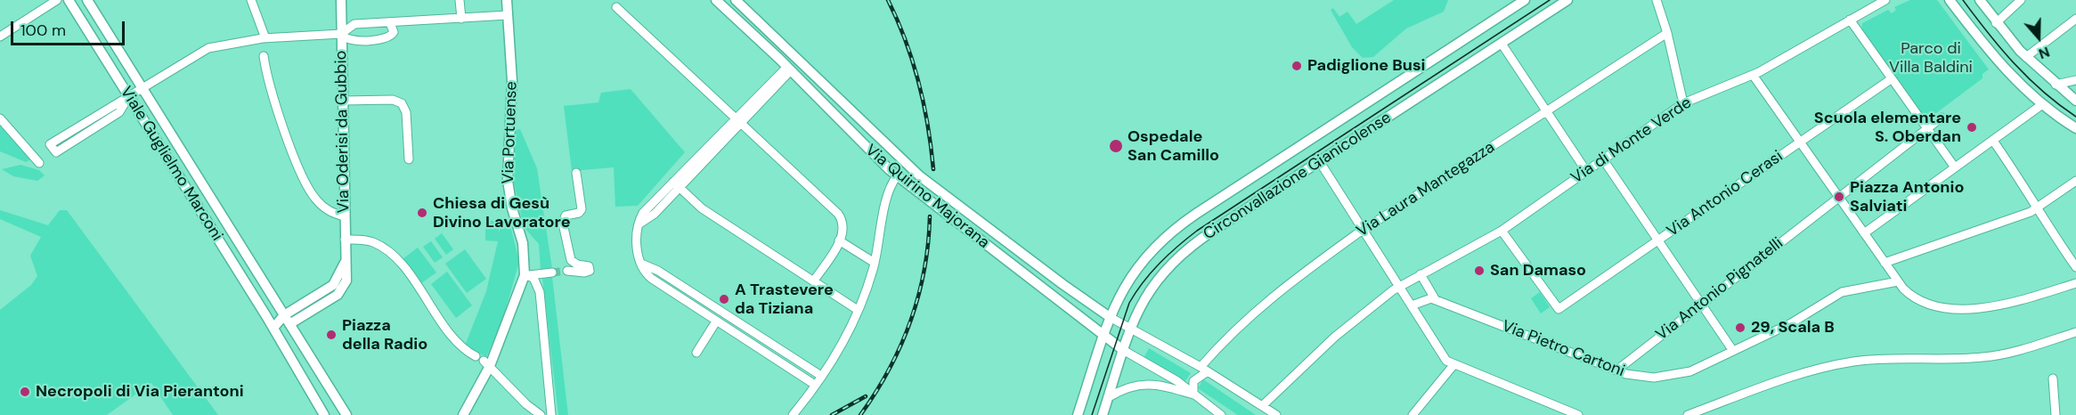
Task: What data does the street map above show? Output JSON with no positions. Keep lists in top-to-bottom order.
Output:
{
  "streets": {
    "main road": [
      "Via Oderisi da Gubbio",
      "Via Portuense",
      "Viale Guglielmo Marconi",
      "Circonvallazione Gianicolense",
      "Via Quirino Majorana"
    ],
    "street": [
      "Via di Monte Verde",
      "Via Laura Mantegazza",
      "Via Antonio Cerasi",
      "Via Antonio Pignatelli",
      "Via Pietro Cartoni"
    ]
  },
  "crossings": [
    ["Via Oderisi da Gubbio", "Viale Guglielmo Marconi"],
    ["Via di Monte Verde", "Via Antonio Cerasi"],
    ["Circonvallazione Gianicolense", "Via Quirino Majorana"],
    ["Via Antonio Pignatelli", "Via Pietro Cartoni"]
  ],
  "parks": ["Parco di Villa Baldini"],
  "places": [
    "Padiglione Busi",
    "Scuola elementare S. Oberdan",
    "Ospedale San Camillo",
    "Piazza Antonio Salviati",
    "Chiesa di Gesù Divino Lavoratore",
    "San Damaso",
    "A Trastevere da Tiziana",
    "29, Scala B",
    "Piazza della Radio",
    "Necropoli di Via Pierantoni"
  ],
  "scale_bar": "100 m",
  "north": "bottom"
}
